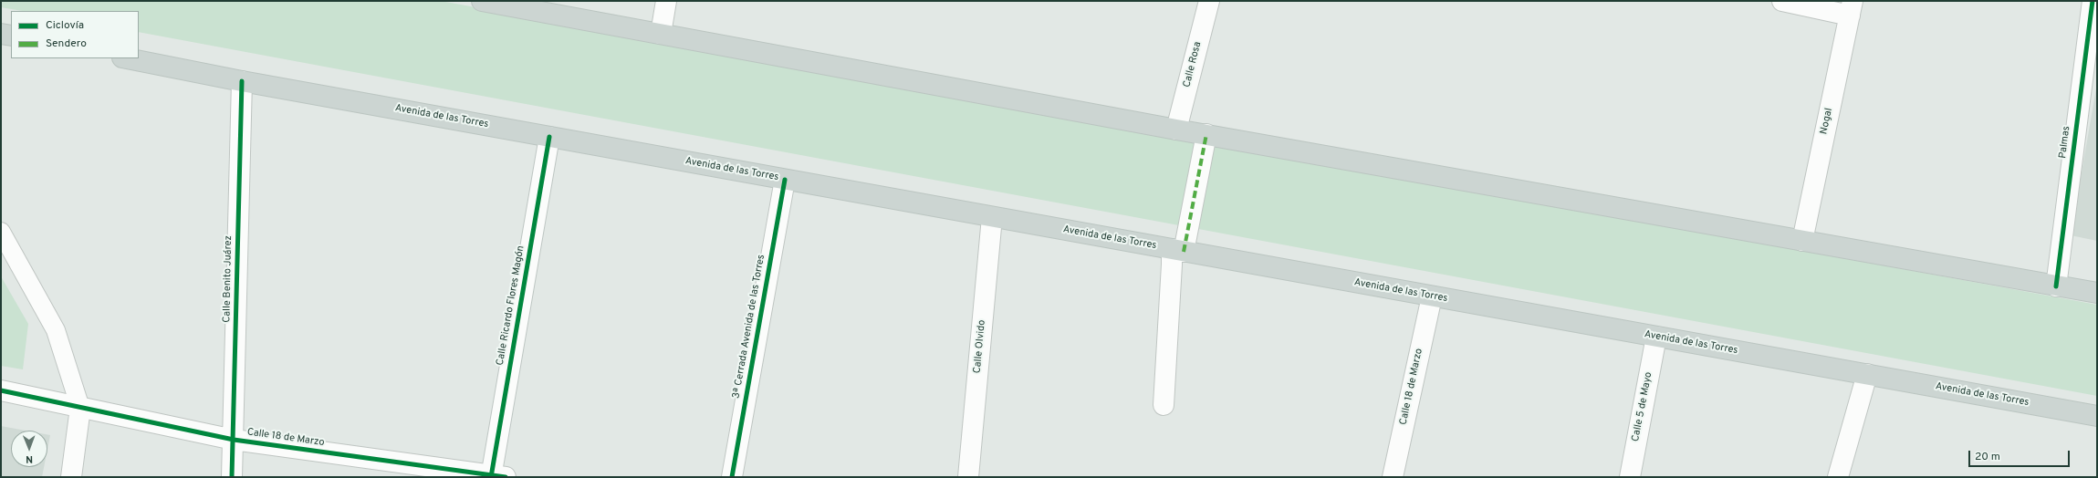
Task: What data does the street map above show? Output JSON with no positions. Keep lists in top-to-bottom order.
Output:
{
  "streets": {
    "main road": ["Avenida de las Torres"],
    "street": [
      "Calle Rosa",
      "Nogal",
      "Palmas",
      "Calle Benito Juárez",
      "Calle Ricardo Flores Magón",
      "3ª Cerrada Avenida de las Torres",
      "Calle Olvido",
      "Calle 18 de Marzo",
      "Calle 5 de Mayo"
    ]
  },
  "crossings": [
    ["Avenida de las Torres", "Calle Benito Juárez"],
    ["Avenida de las Torres", "Calle Ricardo Flores Magón"],
    ["Avenida de las Torres", "3ª Cerrada Avenida de las Torres"],
    ["Avenida de las Torres", "Calle Olvido"],
    ["Avenida de las Torres", "Calle 18 de Marzo"],
    ["Avenida de las Torres", "Calle 5 de Mayo"],
    ["Calle Benito Juárez", "Calle 18 de Marzo"],
    ["Calle Ricardo Flores Magón", "Calle 18 de Marzo"]
  ],
  "legend": ["Ciclovía", "Sendero"],
  "scale_bar": "20 m",
  "north": "bottom"
}
